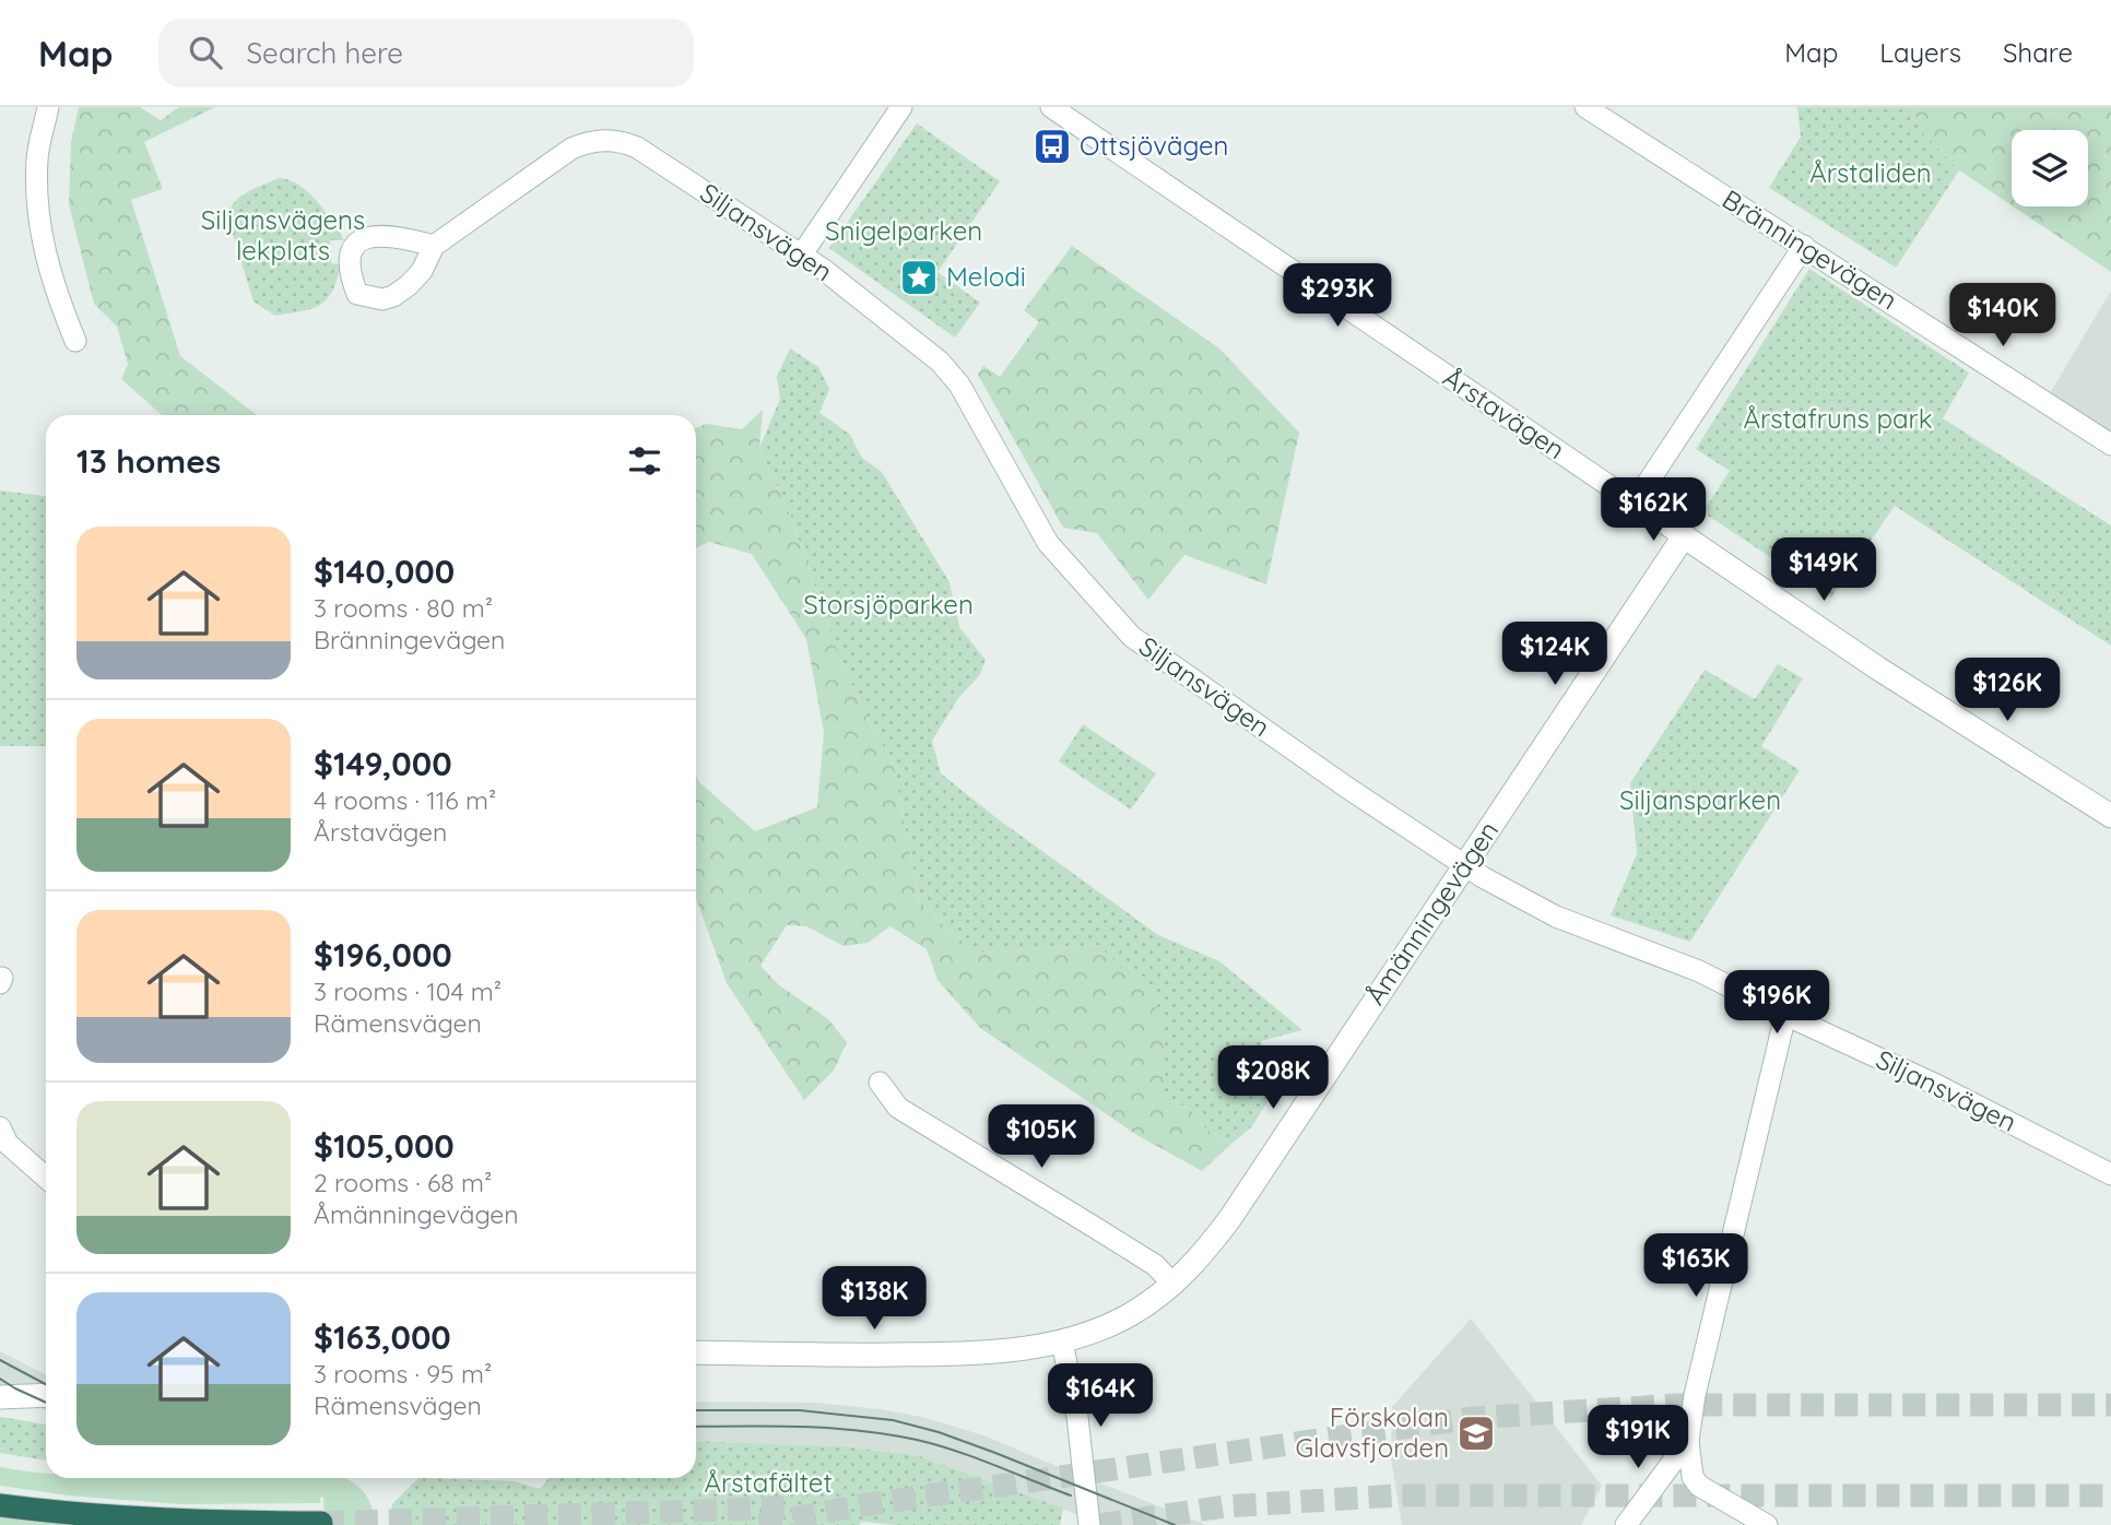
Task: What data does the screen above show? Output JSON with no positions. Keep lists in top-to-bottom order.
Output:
{
  "streets": {
    "street": [
      "Siljansvägen",
      "Bränningevägen",
      "Årstavägen",
      "Åmänningevägen"
    ]
  },
  "crossings": [
    ["Siljansvägen", "Åmänningevägen"],
    ["Årstavägen", "Åmänningevägen"]
  ],
  "parks": [
    "Årstaliden",
    "Siljansvägens lekplats",
    "Snigelparken",
    "Årstafruns park",
    "Storsjöparken",
    "Siljansparken",
    "Årstafältet"
  ],
  "places": {
    "bus stop": ["Ottsjövägen"],
    "place": ["Melodi"],
    "school or university": ["Förskolan Glavsfjorden"]
  },
  "page": {
    "header": "Map",
    "search": "Search here",
    "nav": ["Map", "Layers", "Share"],
    "price": [
      "$293K",
      "$140K",
      "$162K",
      "$149K",
      "$124K",
      "$126K",
      "$196K",
      "$208K",
      "$105K",
      "$163K",
      "$138K",
      "$164K",
      "$191K"
    ],
    "heading": "13 homes",
    "list": [
      {
        "name": "$140,000",
        "note": "3 rooms · 80 m² · Bränningevägen"
      },
      {
        "name": "$149,000",
        "note": "4 rooms · 116 m² · Årstavägen"
      },
      {
        "name": "$196,000",
        "note": "3 rooms · 104 m² · Rämensvägen"
      },
      {
        "name": "$105,000",
        "note": "2 rooms · 68 m² · Åmänningevägen"
      },
      {
        "name": "$163,000",
        "note": "3 rooms · 95 m² · Rämensvägen"
      }
    ]
  }
}
